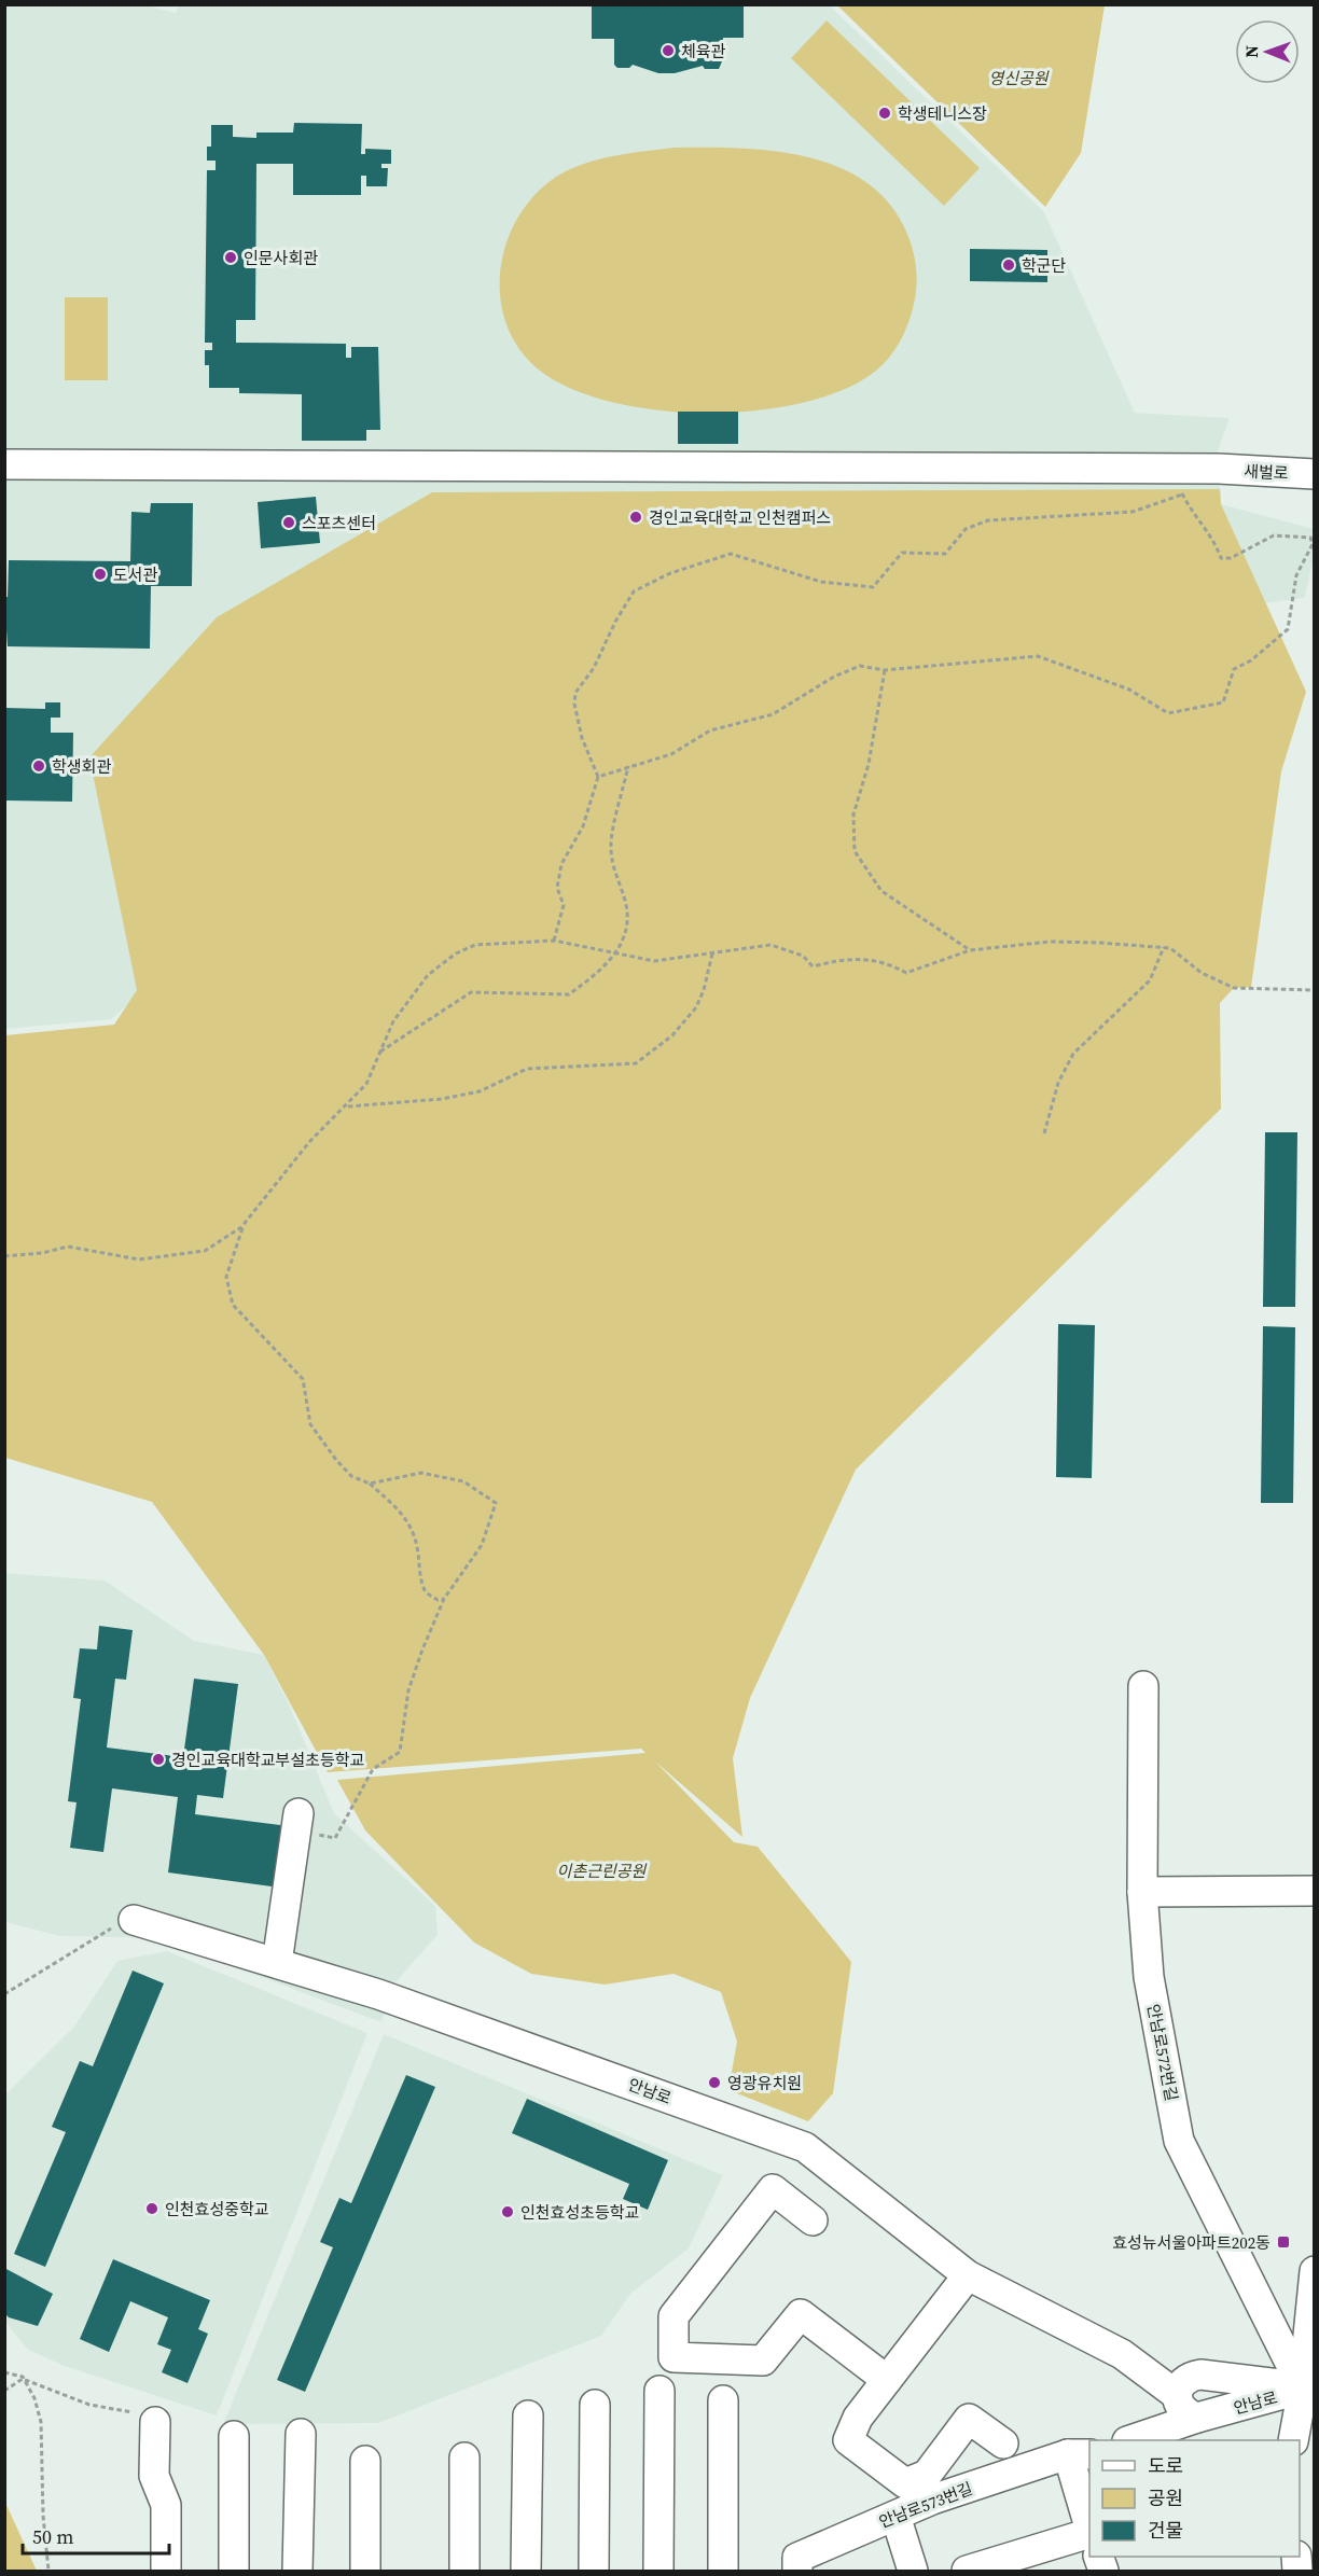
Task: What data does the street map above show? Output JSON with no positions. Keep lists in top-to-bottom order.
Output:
{
  "streets": {
    "street": [
      "새벌로",
      "안남로572번길",
      "안남로",
      "안남로573번길"
    ]
  },
  "crossings": [
    ["안남로572번길", "안남로"]
  ],
  "parks": ["영신공원", "이촌근린공원"],
  "places": {
    "other": [
      "체육관",
      "학생테니스장",
      "인문사회관",
      "학군단",
      "경인교육대학교 인천캠퍼스",
      "스포츠센터",
      "도서관",
      "학생회관",
      "경인교육대학교부설초등학교",
      "영광유치원",
      "인천효성중학교",
      "인천효성초등학교"
    ],
    "transit": ["효성뉴서울아파트202동"]
  },
  "legend": ["도로", "공원", "건물"],
  "scale_bar": "50 m",
  "north": "left"
}
